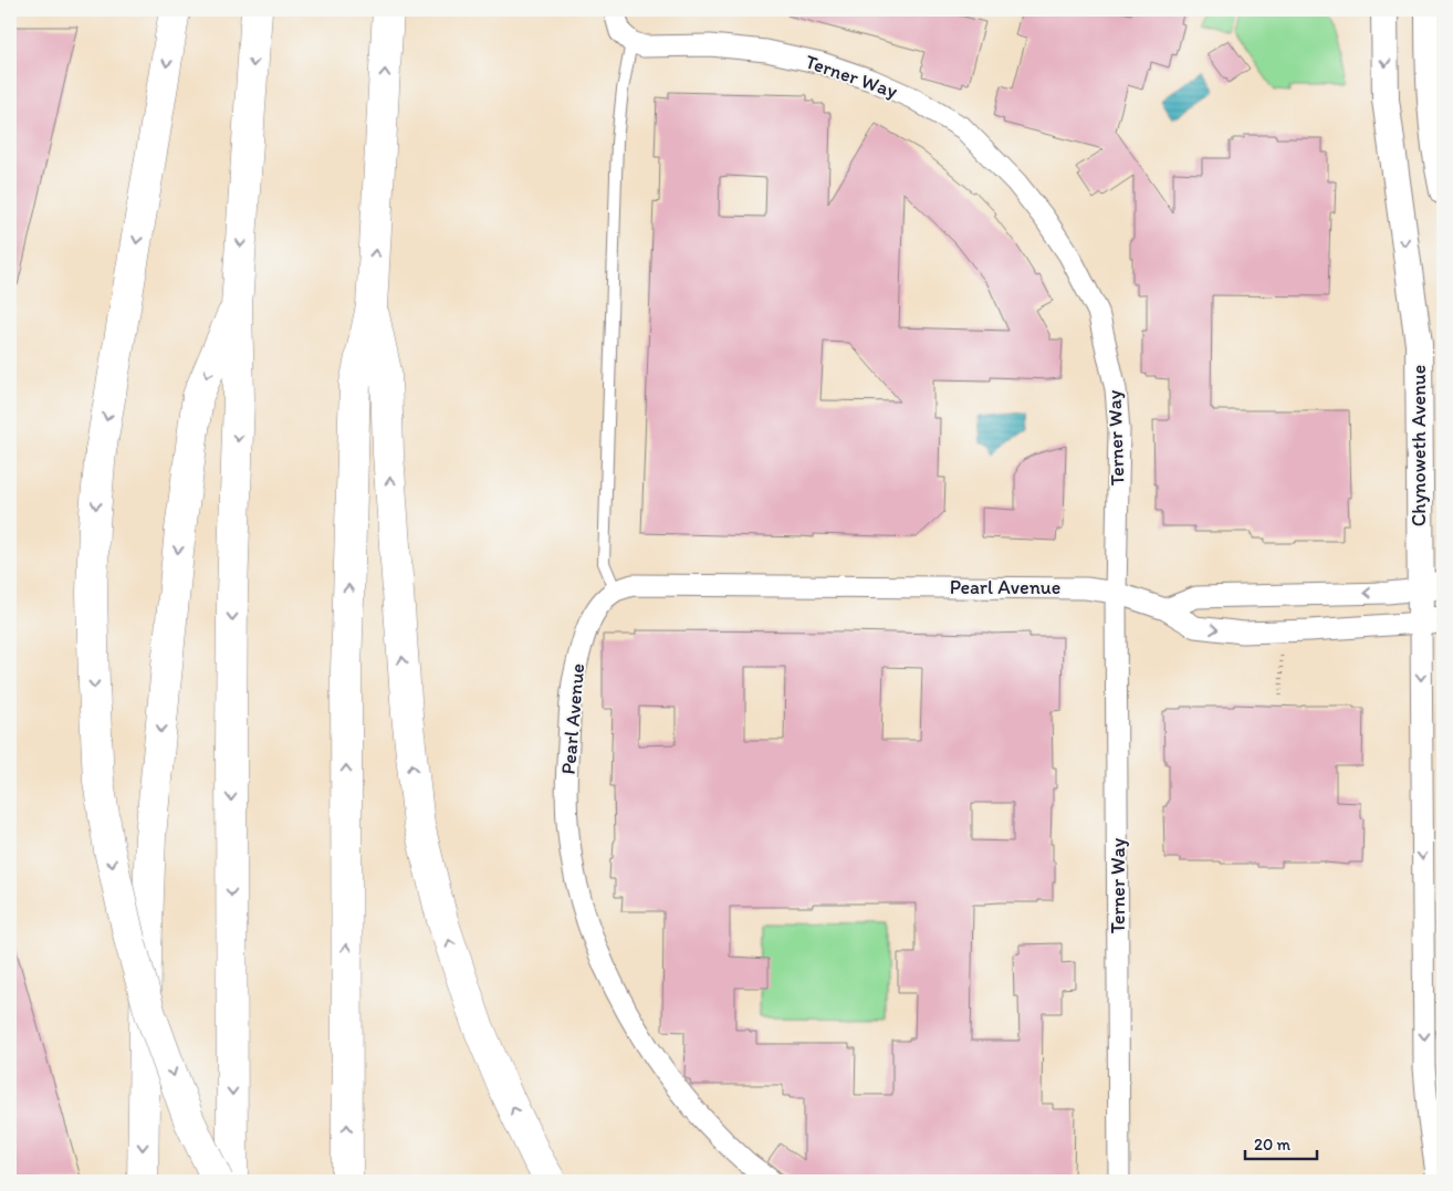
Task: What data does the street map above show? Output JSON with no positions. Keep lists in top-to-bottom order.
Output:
{
  "streets": {
    "street": ["Terner Way", "Chynoweth Avenue", "Pearl Avenue"]
  },
  "crossings": [
    ["Terner Way", "Pearl Avenue"],
    ["Chynoweth Avenue", "Pearl Avenue"]
  ],
  "one_way": ["Chynoweth Avenue"],
  "scale_bar": "20 m"
}
